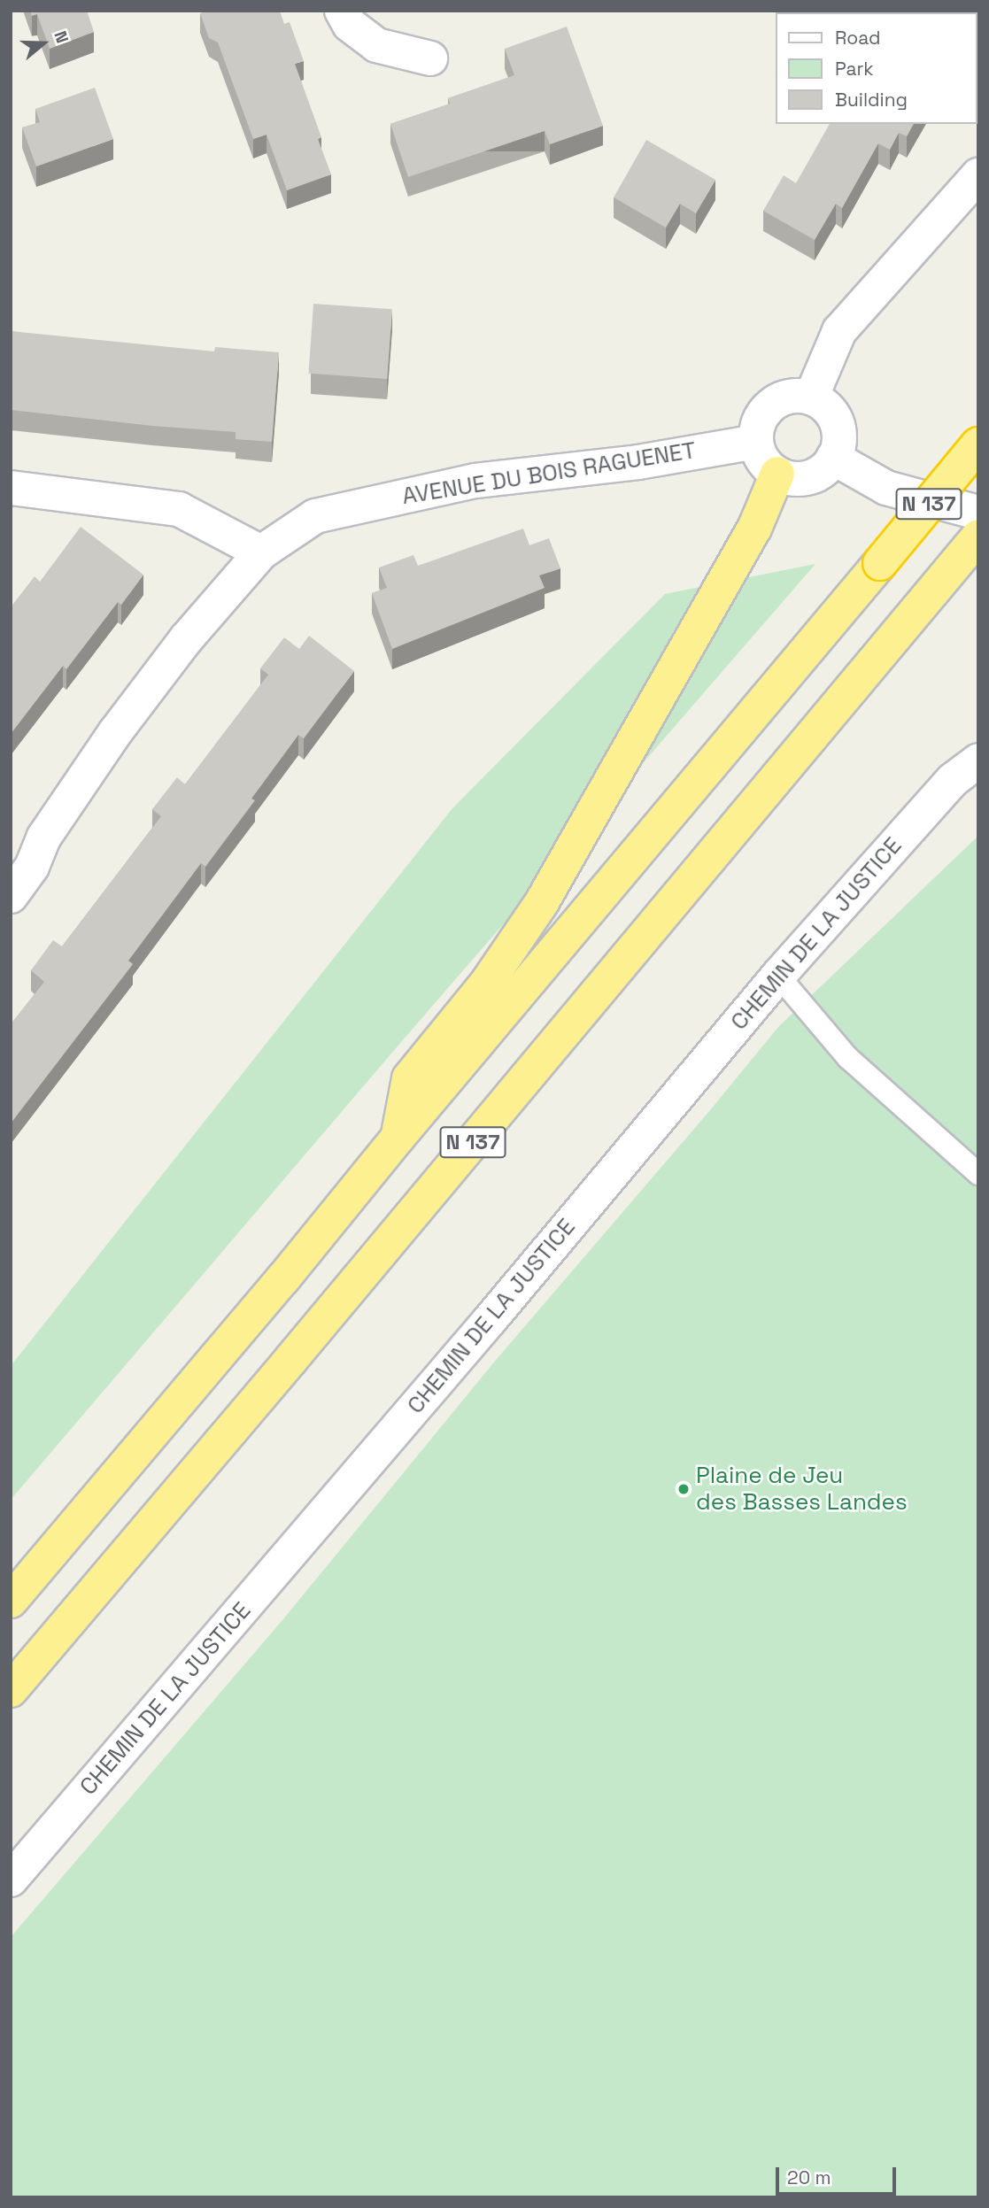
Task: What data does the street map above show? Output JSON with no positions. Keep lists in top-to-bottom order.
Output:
{
  "streets": {
    "highway": ["N 137"],
    "street": ["AVENUE DU BOIS RAGUENET", "CHEMIN DE LA JUSTICE"]
  },
  "places": ["Plaine de Jeu des Basses Landes"],
  "legend": ["Road", "Park", "Building"],
  "scale_bar": "20 m",
  "north": "right"
}
